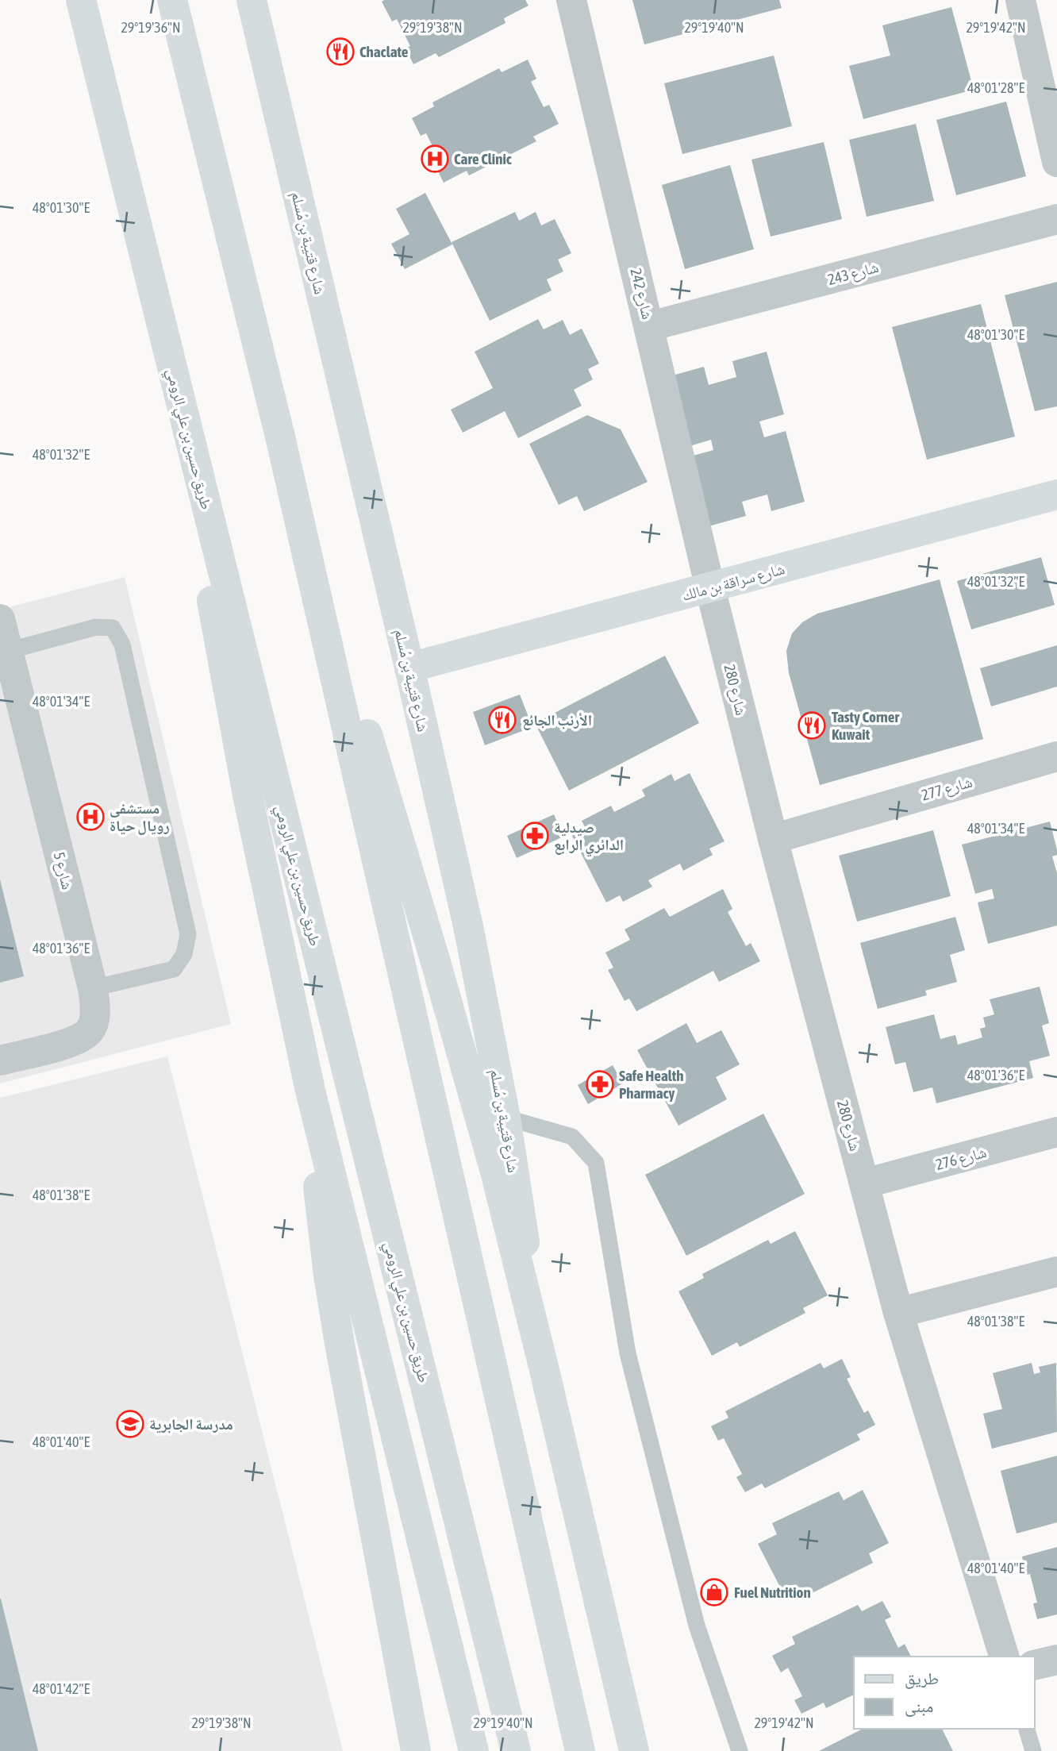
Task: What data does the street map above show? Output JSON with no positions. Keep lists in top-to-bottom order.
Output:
{
  "streets": {
    "main road": ["شارع قتيبة بن مُسلم", "طريق حسين بن علي الرومي", "شارع سراقة بن مالك"],
    "street": [
      "شارع 243",
      "شارع 242",
      "شارع 280",
      "شارع 277",
      "شارع 5",
      "شارع 276"
    ]
  },
  "crossings": [
    ["شارع قتيبة بن مُسلم", "شارع سراقة بن مالك"],
    ["شارع 243", "شارع 242"],
    ["شارع 242", "شارع سراقة بن مالك"],
    ["شارع 242", "شارع 280"],
    ["شارع سراقة بن مالك", "شارع 280"],
    ["شارع 280", "شارع 277"],
    ["شارع 280", "شارع 276"]
  ],
  "places": {
    "restaurant": ["Chaclate", "الأرنب الجائع", "Tasty Corner Kuwait"],
    "hospital": ["Care Clinic", "مستشفى رويال حياة"],
    "pharmacy": ["صيدلية الدائري الرابع", "Safe Health Pharmacy"],
    "school or university": ["مدرسة الجابرية"],
    "shop": ["Fuel Nutrition"]
  },
  "legend": ["طريق", "مبنى"],
  "coordinates": [
    "29°19'36\"N",
    "29°19'38\"N",
    "29°19'40\"N",
    "29°19'42\"N",
    "48°01'28\"E",
    "48°01'30\"E",
    "48°01'32\"E",
    "48°01'34\"E",
    "48°01'36\"E",
    "48°01'38\"E",
    "48°01'40\"E",
    "48°01'42\"E"
  ]
}
